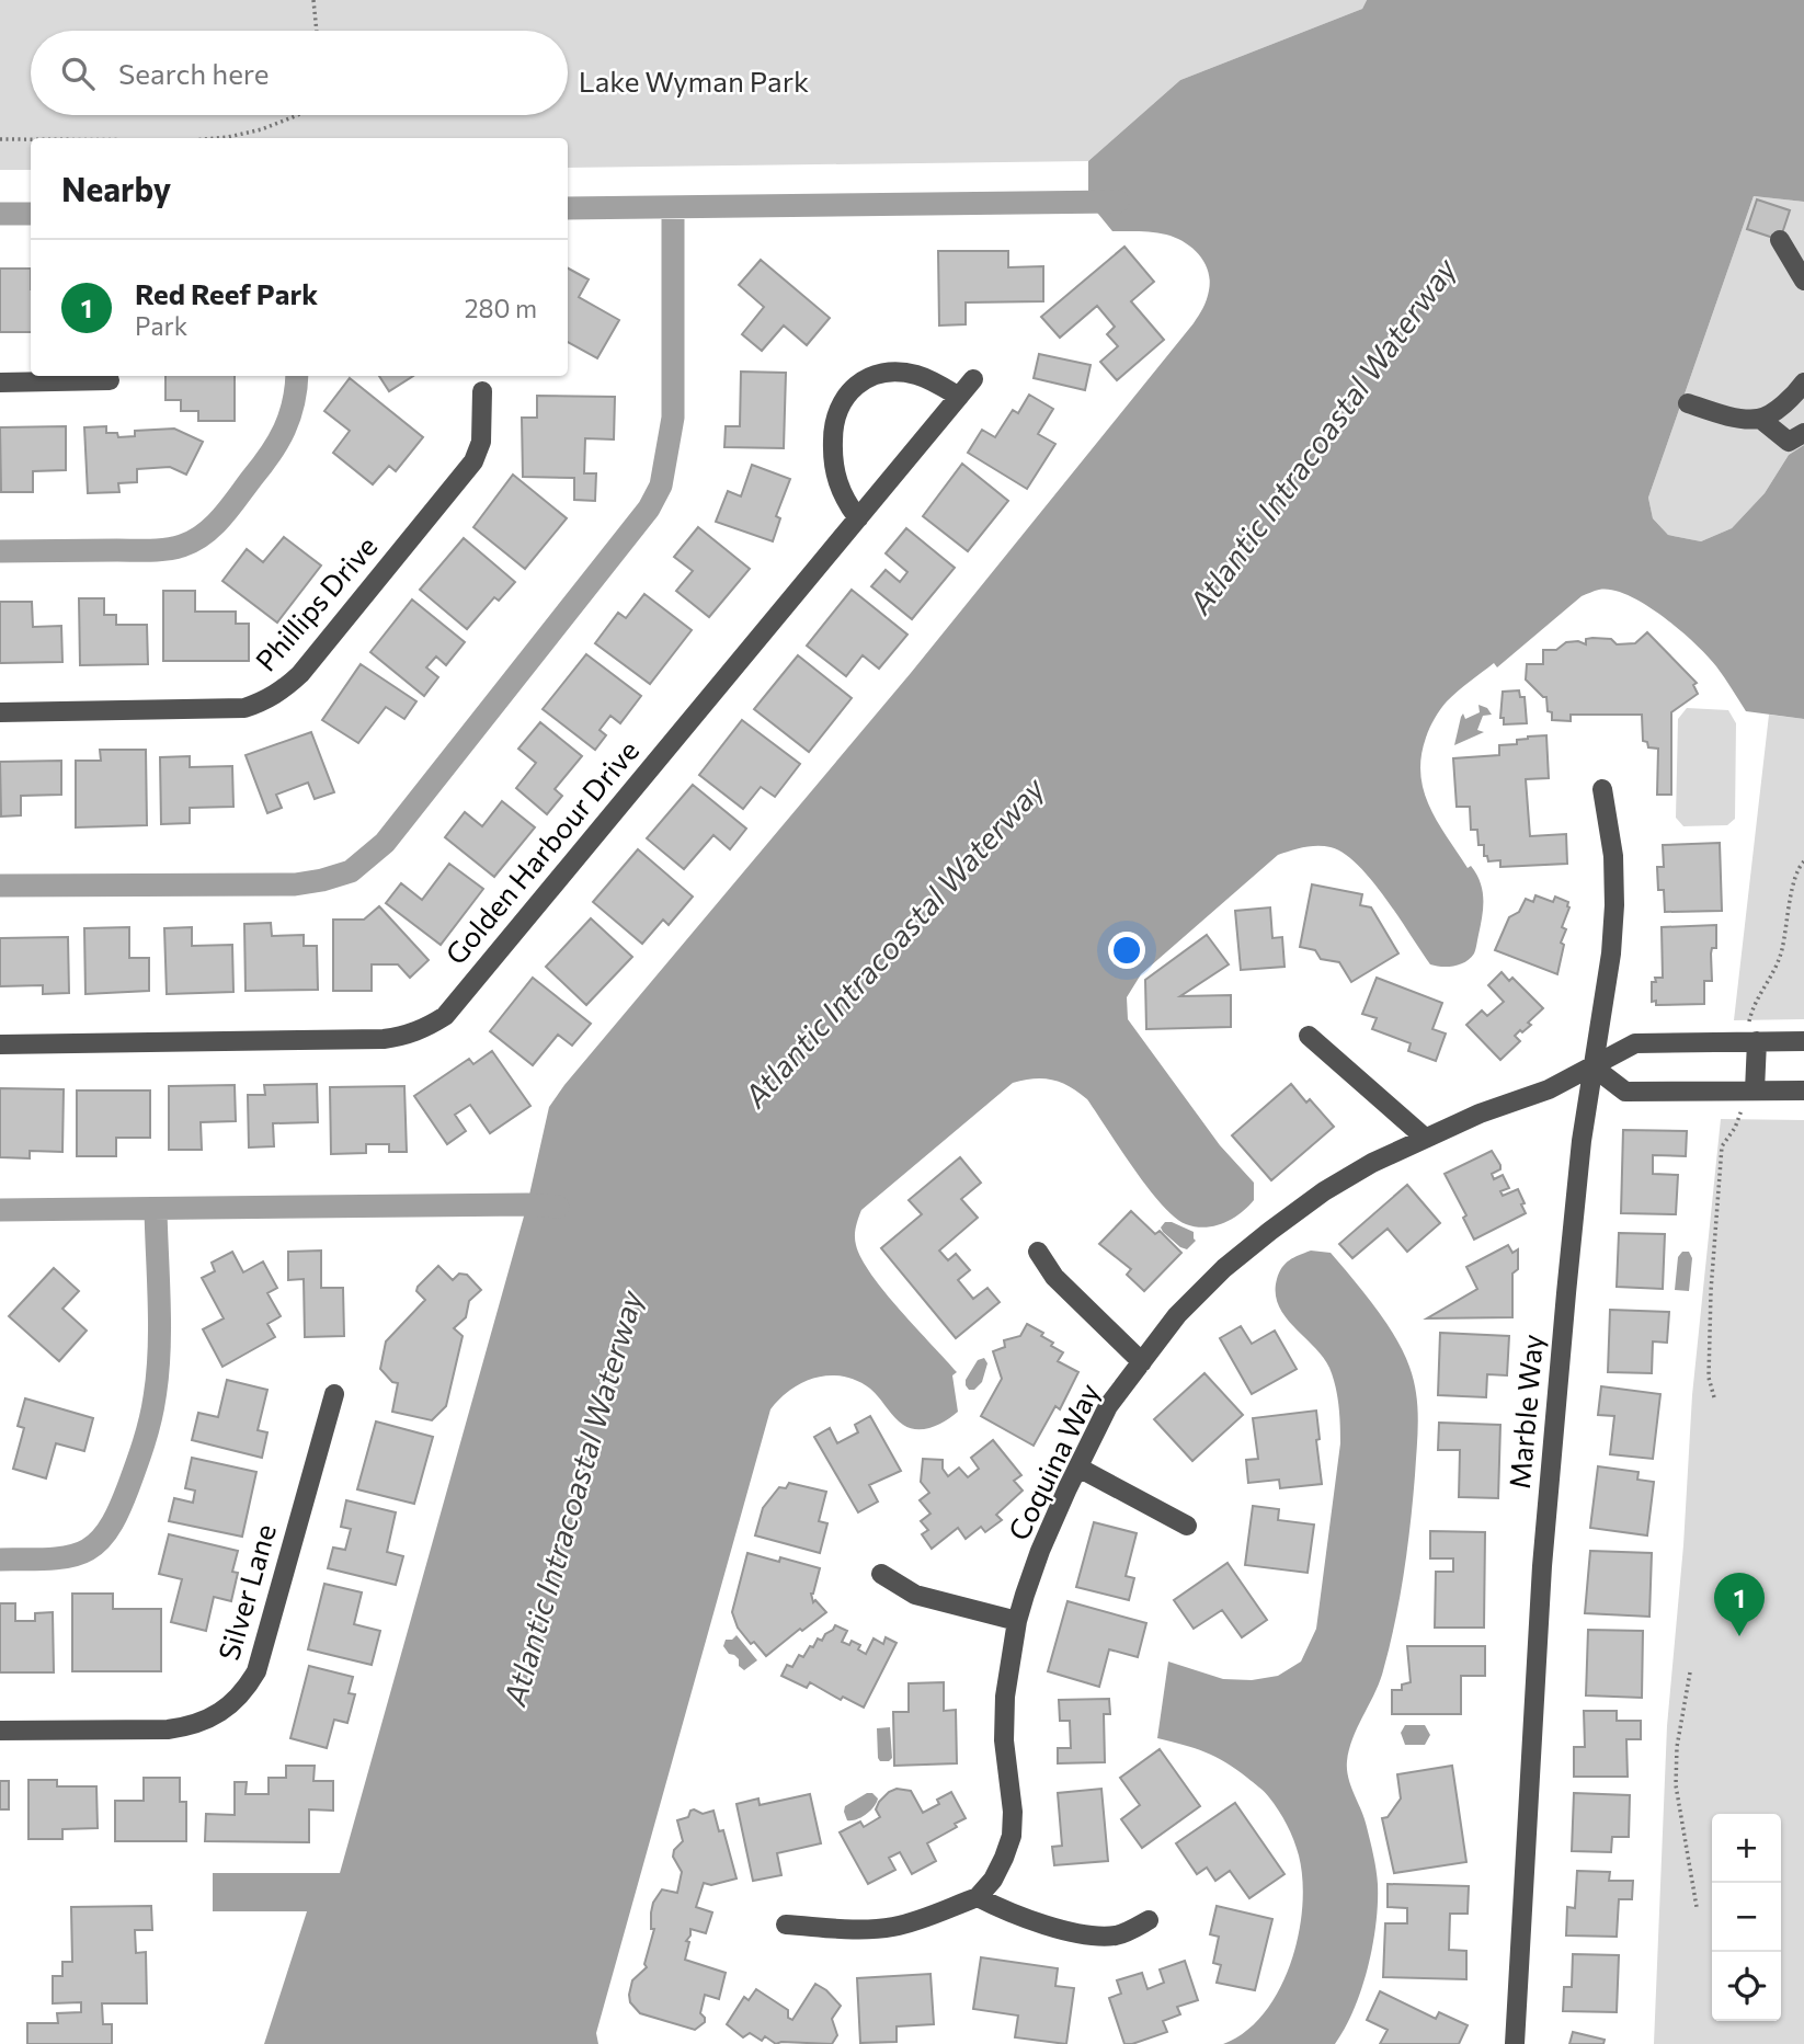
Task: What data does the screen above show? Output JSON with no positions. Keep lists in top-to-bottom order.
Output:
{
  "streets": {
    "street": [
      "Phillips Drive",
      "Golden Harbour Drive",
      "Marble Way",
      "Coquina Way",
      "Silver Lane"
    ]
  },
  "crossings": [
    ["Marble Way", "Coquina Way"]
  ],
  "water": ["Atlantic Intracoastal Waterway"],
  "parks": ["Lake Wyman Park"],
  "page": {
    "search": "Search here",
    "heading": "Nearby",
    "list": [
      {
        "mark": "1",
        "name": "Red Reef Park",
        "note": "Park",
        "value": "280 m"
      }
    ],
    "pins": "1",
    "map_buttons": ["+", "−"]
  }
}
